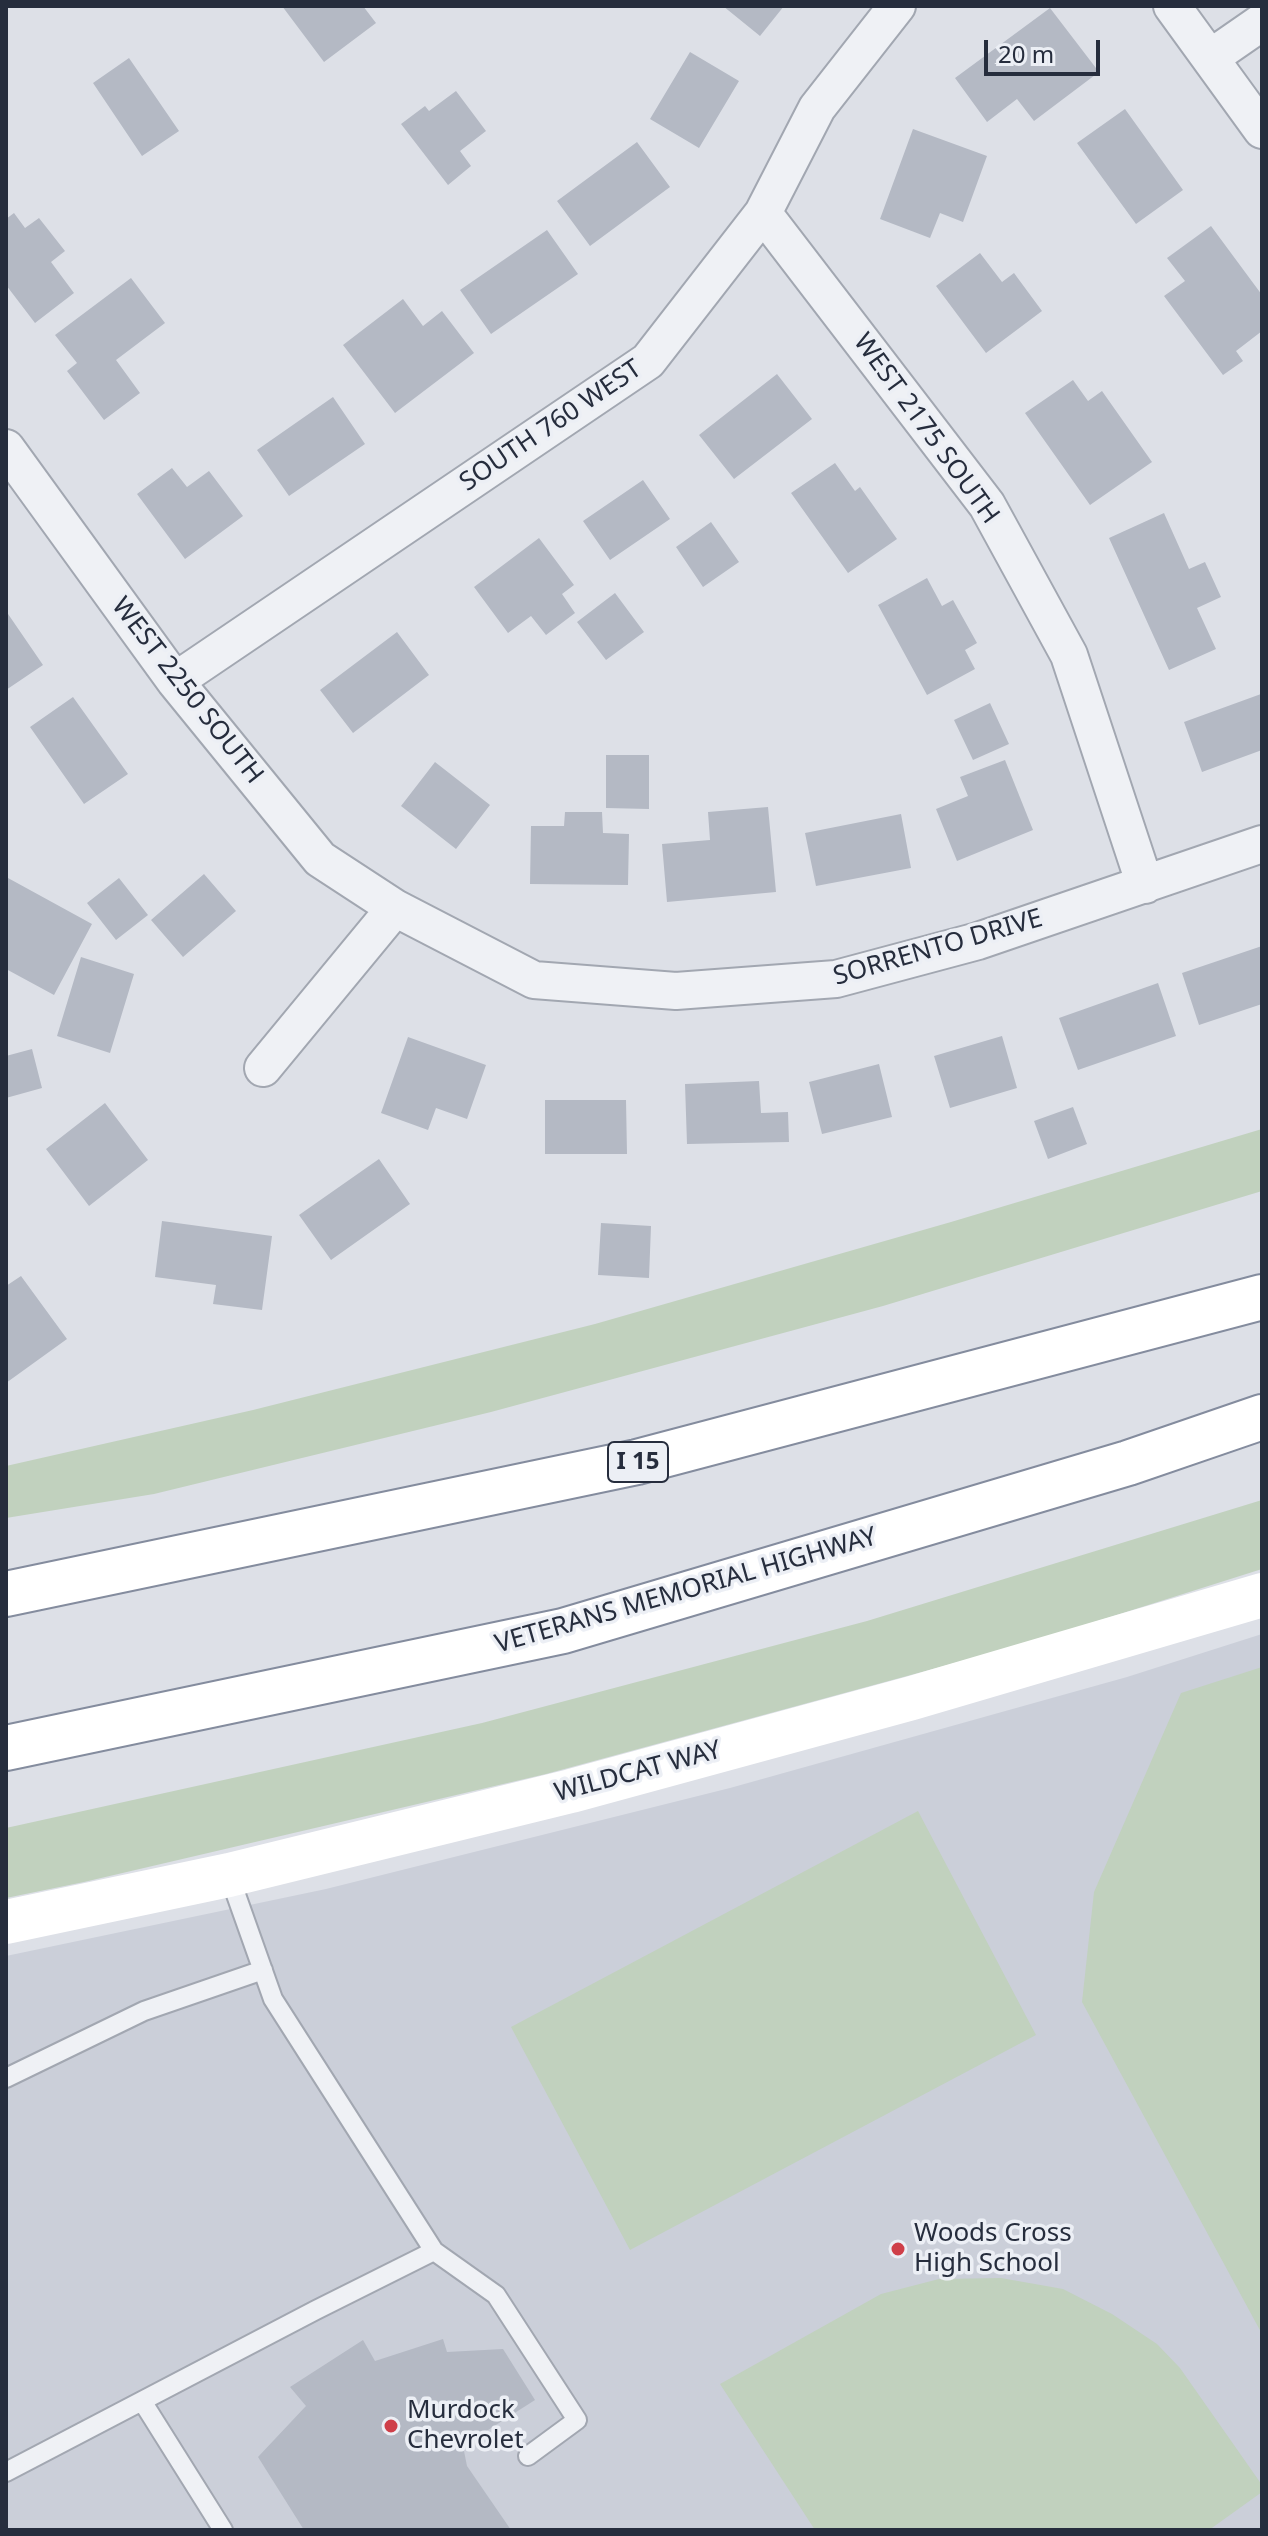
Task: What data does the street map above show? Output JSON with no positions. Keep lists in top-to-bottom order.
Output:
{
  "streets": {
    "main road": ["I 15", "VETERANS MEMORIAL HIGHWAY", "WILDCAT WAY"],
    "street": [
      "SOUTH 760 WEST",
      "WEST 2175 SOUTH",
      "WEST 2250 SOUTH",
      "SORRENTO DRIVE"
    ]
  },
  "crossings": [
    ["SOUTH 760 WEST", "WEST 2175 SOUTH"],
    ["SOUTH 760 WEST", "WEST 2250 SOUTH"],
    ["WEST 2175 SOUTH", "SORRENTO DRIVE"],
    ["WEST 2250 SOUTH", "SORRENTO DRIVE"]
  ],
  "places": ["Woods Cross High School", "Murdock Chevrolet"],
  "scale_bar": "20 m"
}
